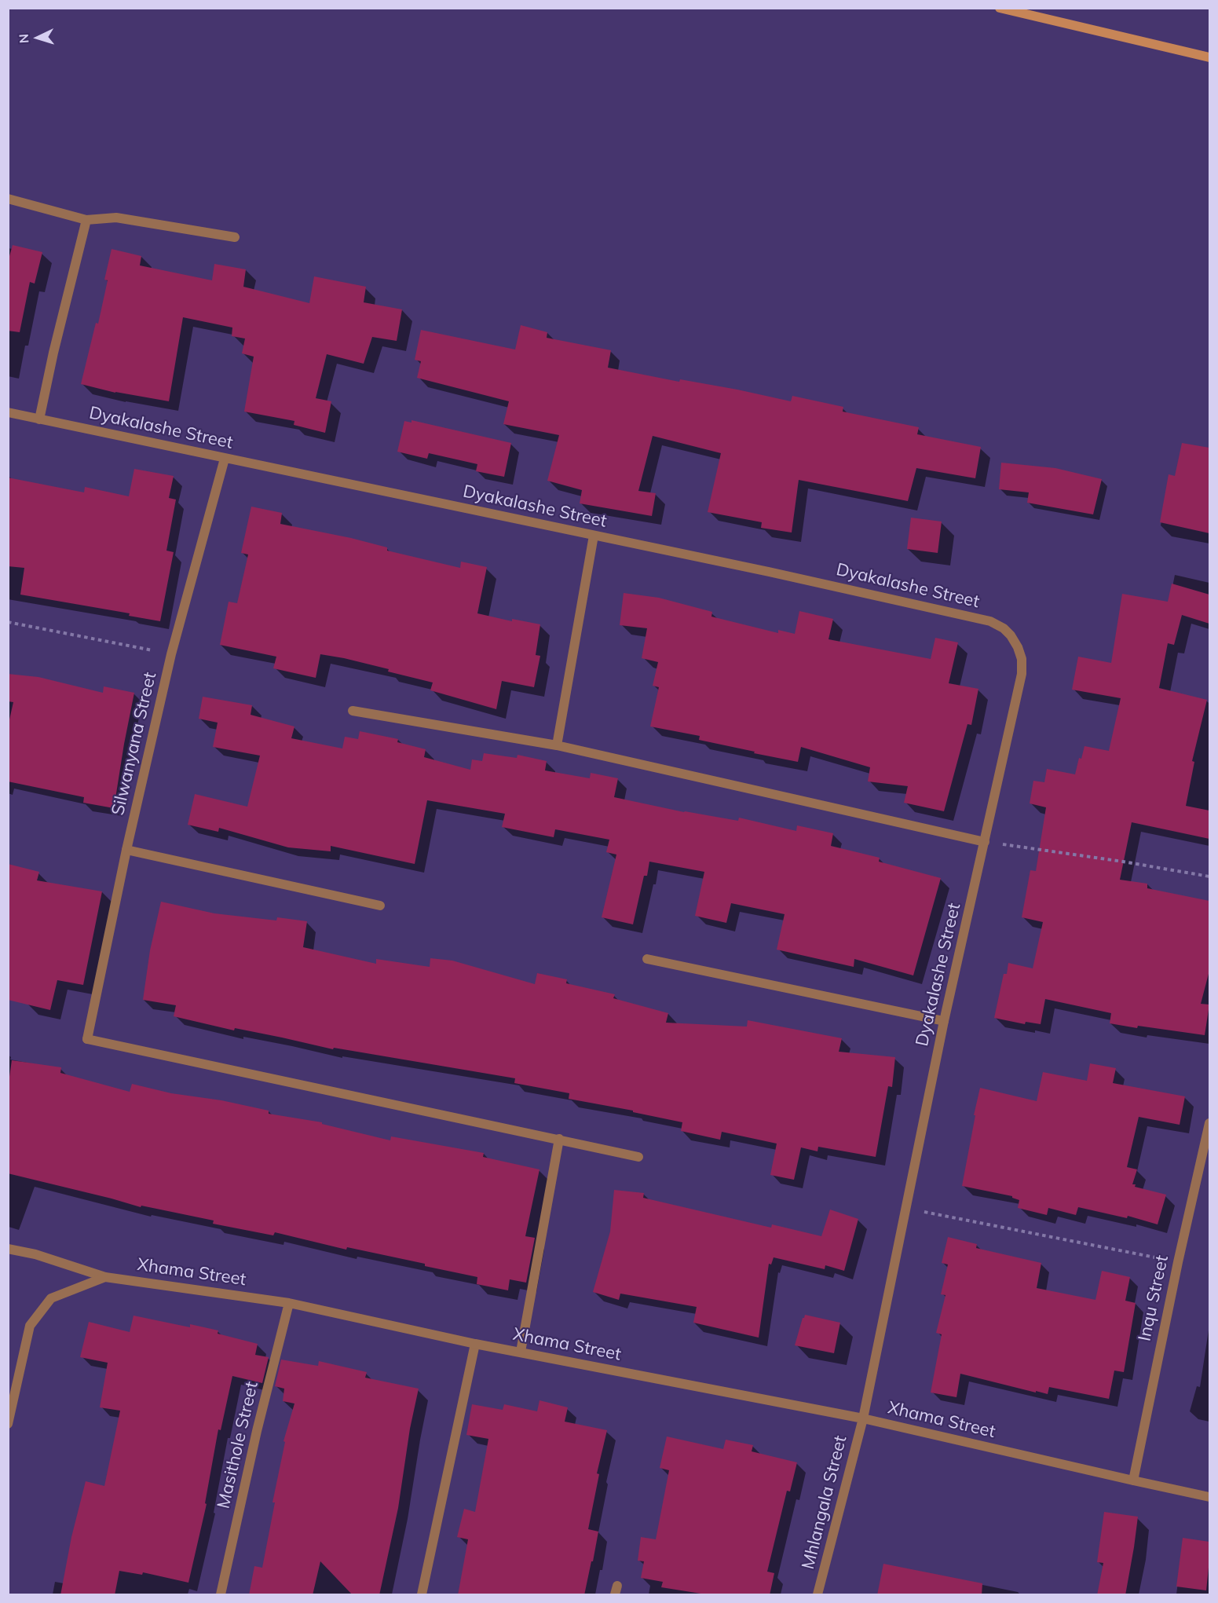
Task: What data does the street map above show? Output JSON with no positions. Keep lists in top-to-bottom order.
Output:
{
  "streets": {
    "street": [
      "Dyakalashe Street",
      "Silwanyana Street",
      "Xhama Street",
      "Inqu Street",
      "Masithole Street",
      "Mhlangala Street"
    ]
  },
  "crossings": [
    ["Dyakalashe Street", "Silwanyana Street"],
    ["Dyakalashe Street", "Xhama Street"],
    ["Dyakalashe Street", "Mhlangala Street"],
    ["Xhama Street", "Inqu Street"],
    ["Xhama Street", "Masithole Street"],
    ["Xhama Street", "Mhlangala Street"]
  ],
  "north": "left"
}
